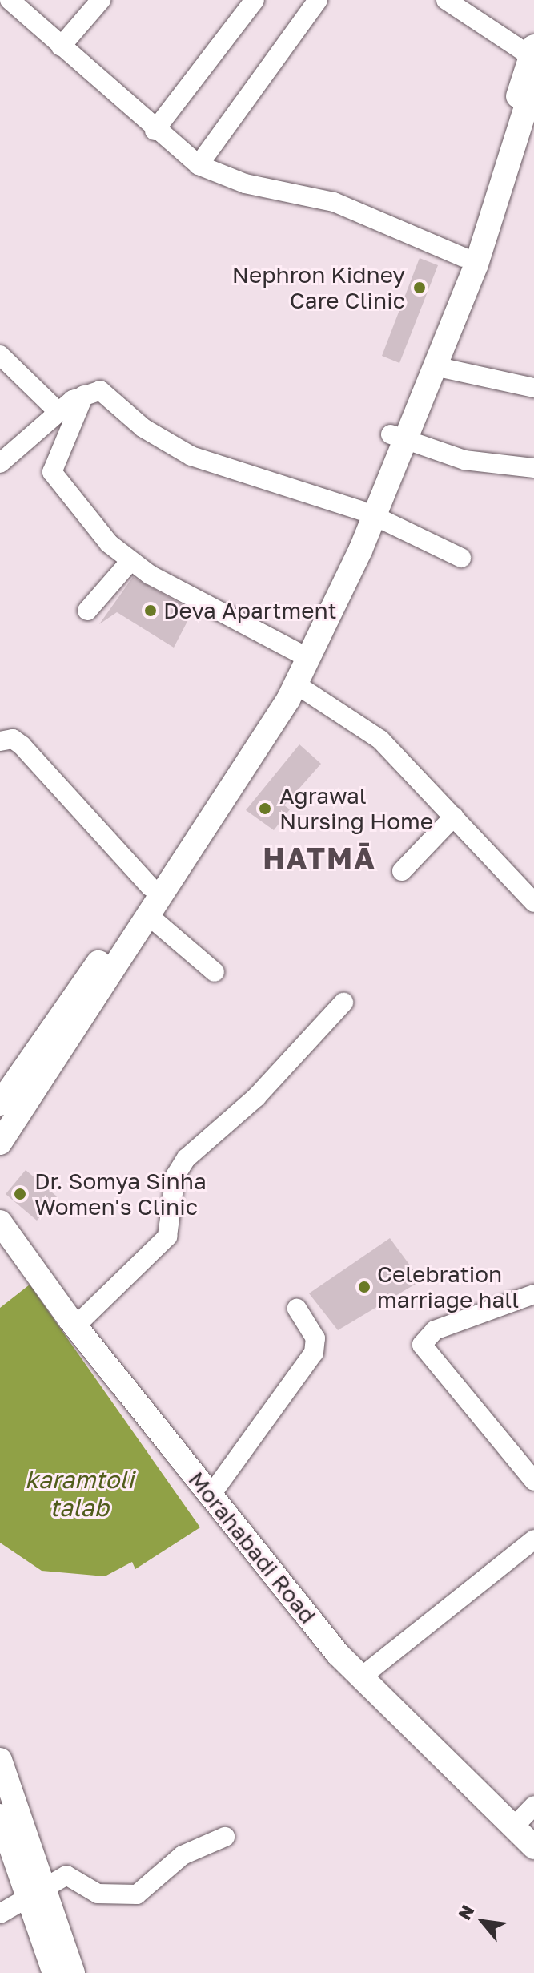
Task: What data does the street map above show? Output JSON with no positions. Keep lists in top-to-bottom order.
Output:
{
  "streets": {
    "main road": ["Morahabadi Road"]
  },
  "districts": ["HATMĀ"],
  "water": ["karamtoli talab"],
  "places": [
    "Nephron Kidney Care Clinic",
    "Deva Apartment",
    "Agrawal Nursing Home",
    "Dr. Somya Sinha Women's Clinic",
    "Celebration marriage hall"
  ],
  "north": "top left"
}
